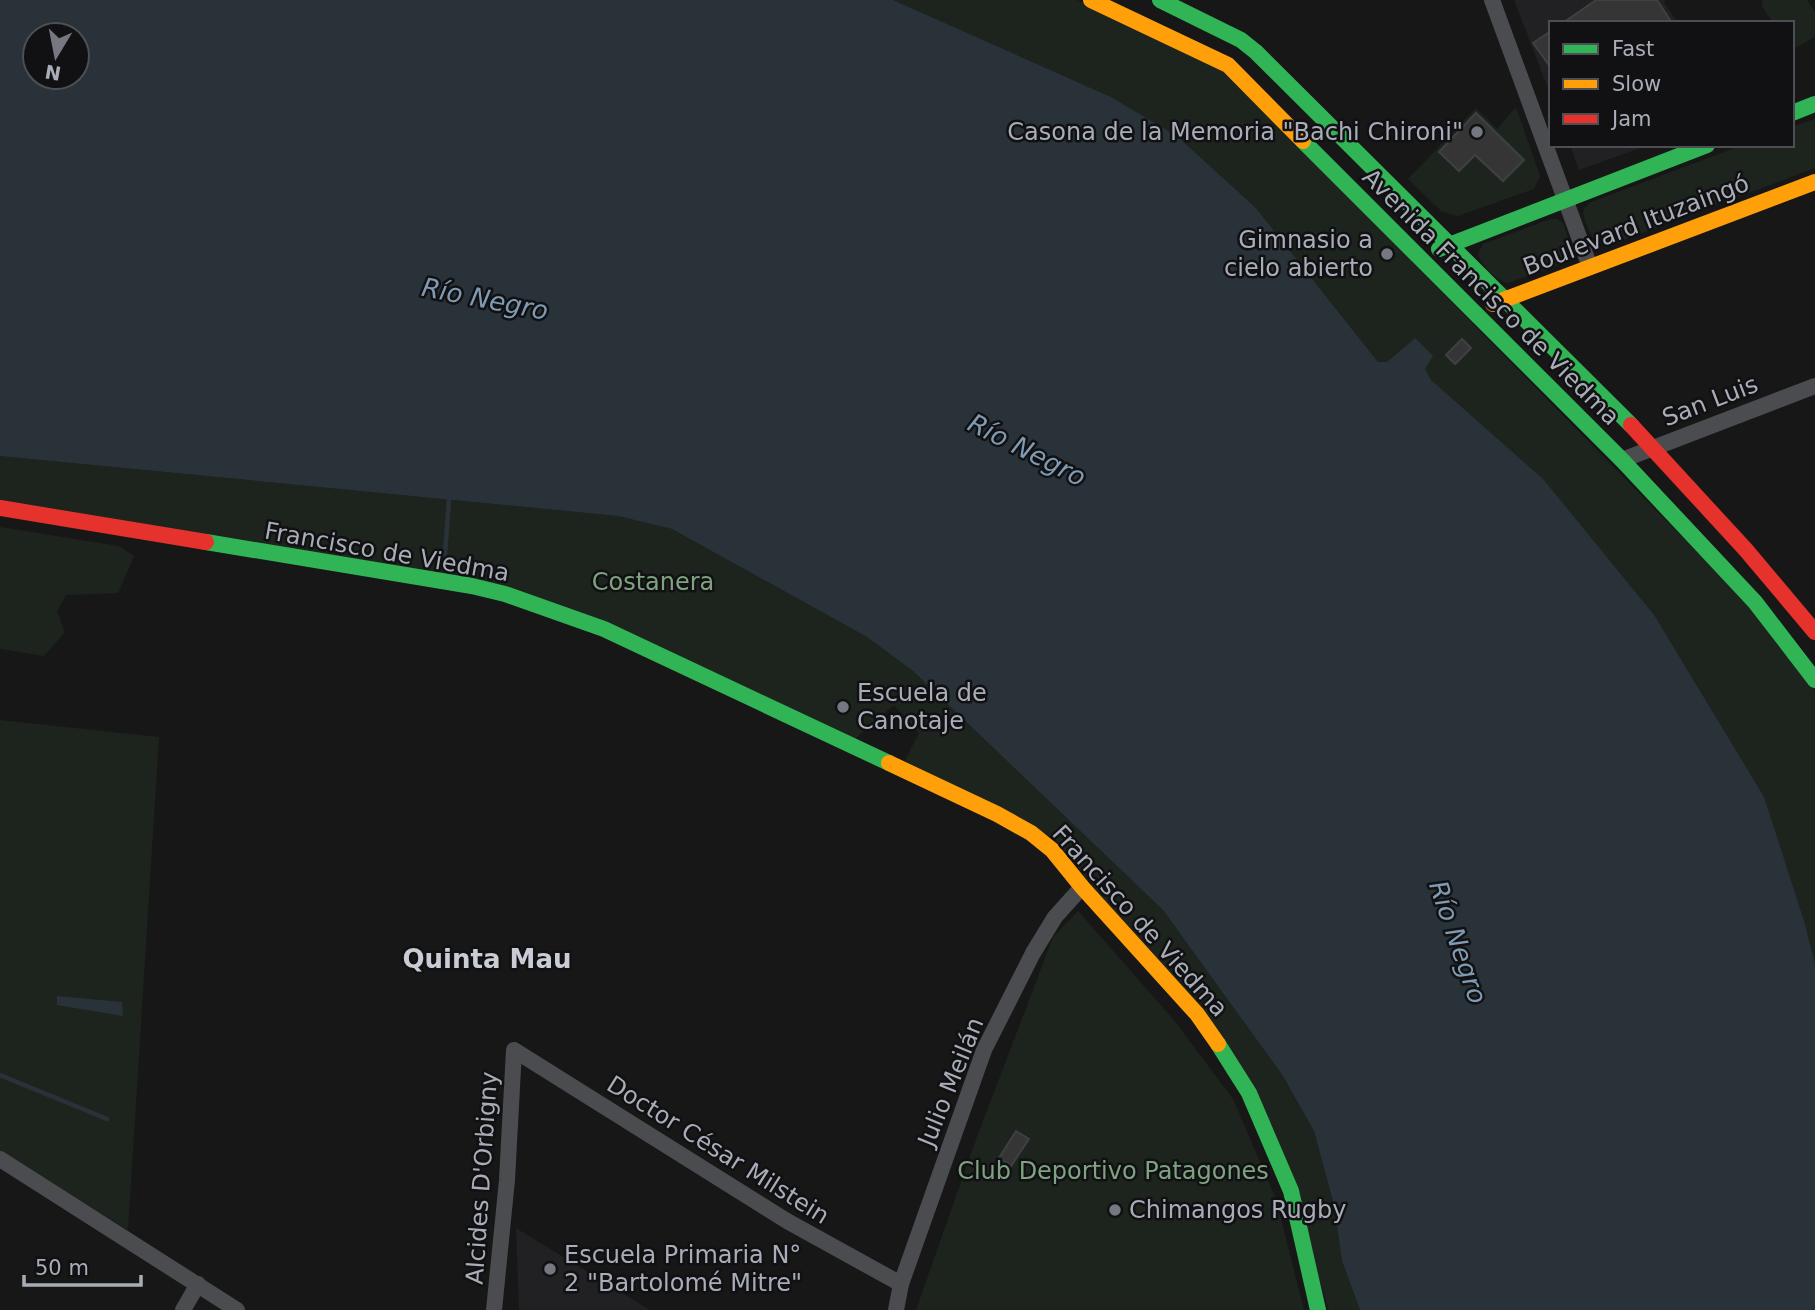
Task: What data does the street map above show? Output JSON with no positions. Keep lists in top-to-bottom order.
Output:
{
  "streets": {
    "main road": ["Boulevard Ituzaingó", "Avenida Francisco de Viedma", "Francisco de Viedma"],
    "street": [
      "San Luis",
      "Julio Meilán",
      "Doctor César Milstein",
      "Alcides D'Orbigny"
    ]
  },
  "crossings": [
    ["Boulevard Ituzaingó", "Avenida Francisco de Viedma"],
    ["Avenida Francisco de Viedma", "San Luis"],
    ["Francisco de Viedma", "Julio Meilán"],
    ["Julio Meilán", "Doctor César Milstein"],
    ["Doctor César Milstein", "Alcides D'Orbigny"]
  ],
  "districts": ["Quinta Mau"],
  "water": ["Río Negro"],
  "parks": ["Costanera", "Club Deportivo Patagones"],
  "places": [
    "Casona de la Memoria \"Bachi Chironi\"",
    "Gimnasio a cielo abierto",
    "Escuela de Canotaje",
    "Chimangos Rugby",
    "Escuela Primaria N° 2 \"Bartolomé Mitre\""
  ],
  "legend": ["Fast", "Slow", "Jam"],
  "scale_bar": "50 m",
  "north": "bottom"
}
